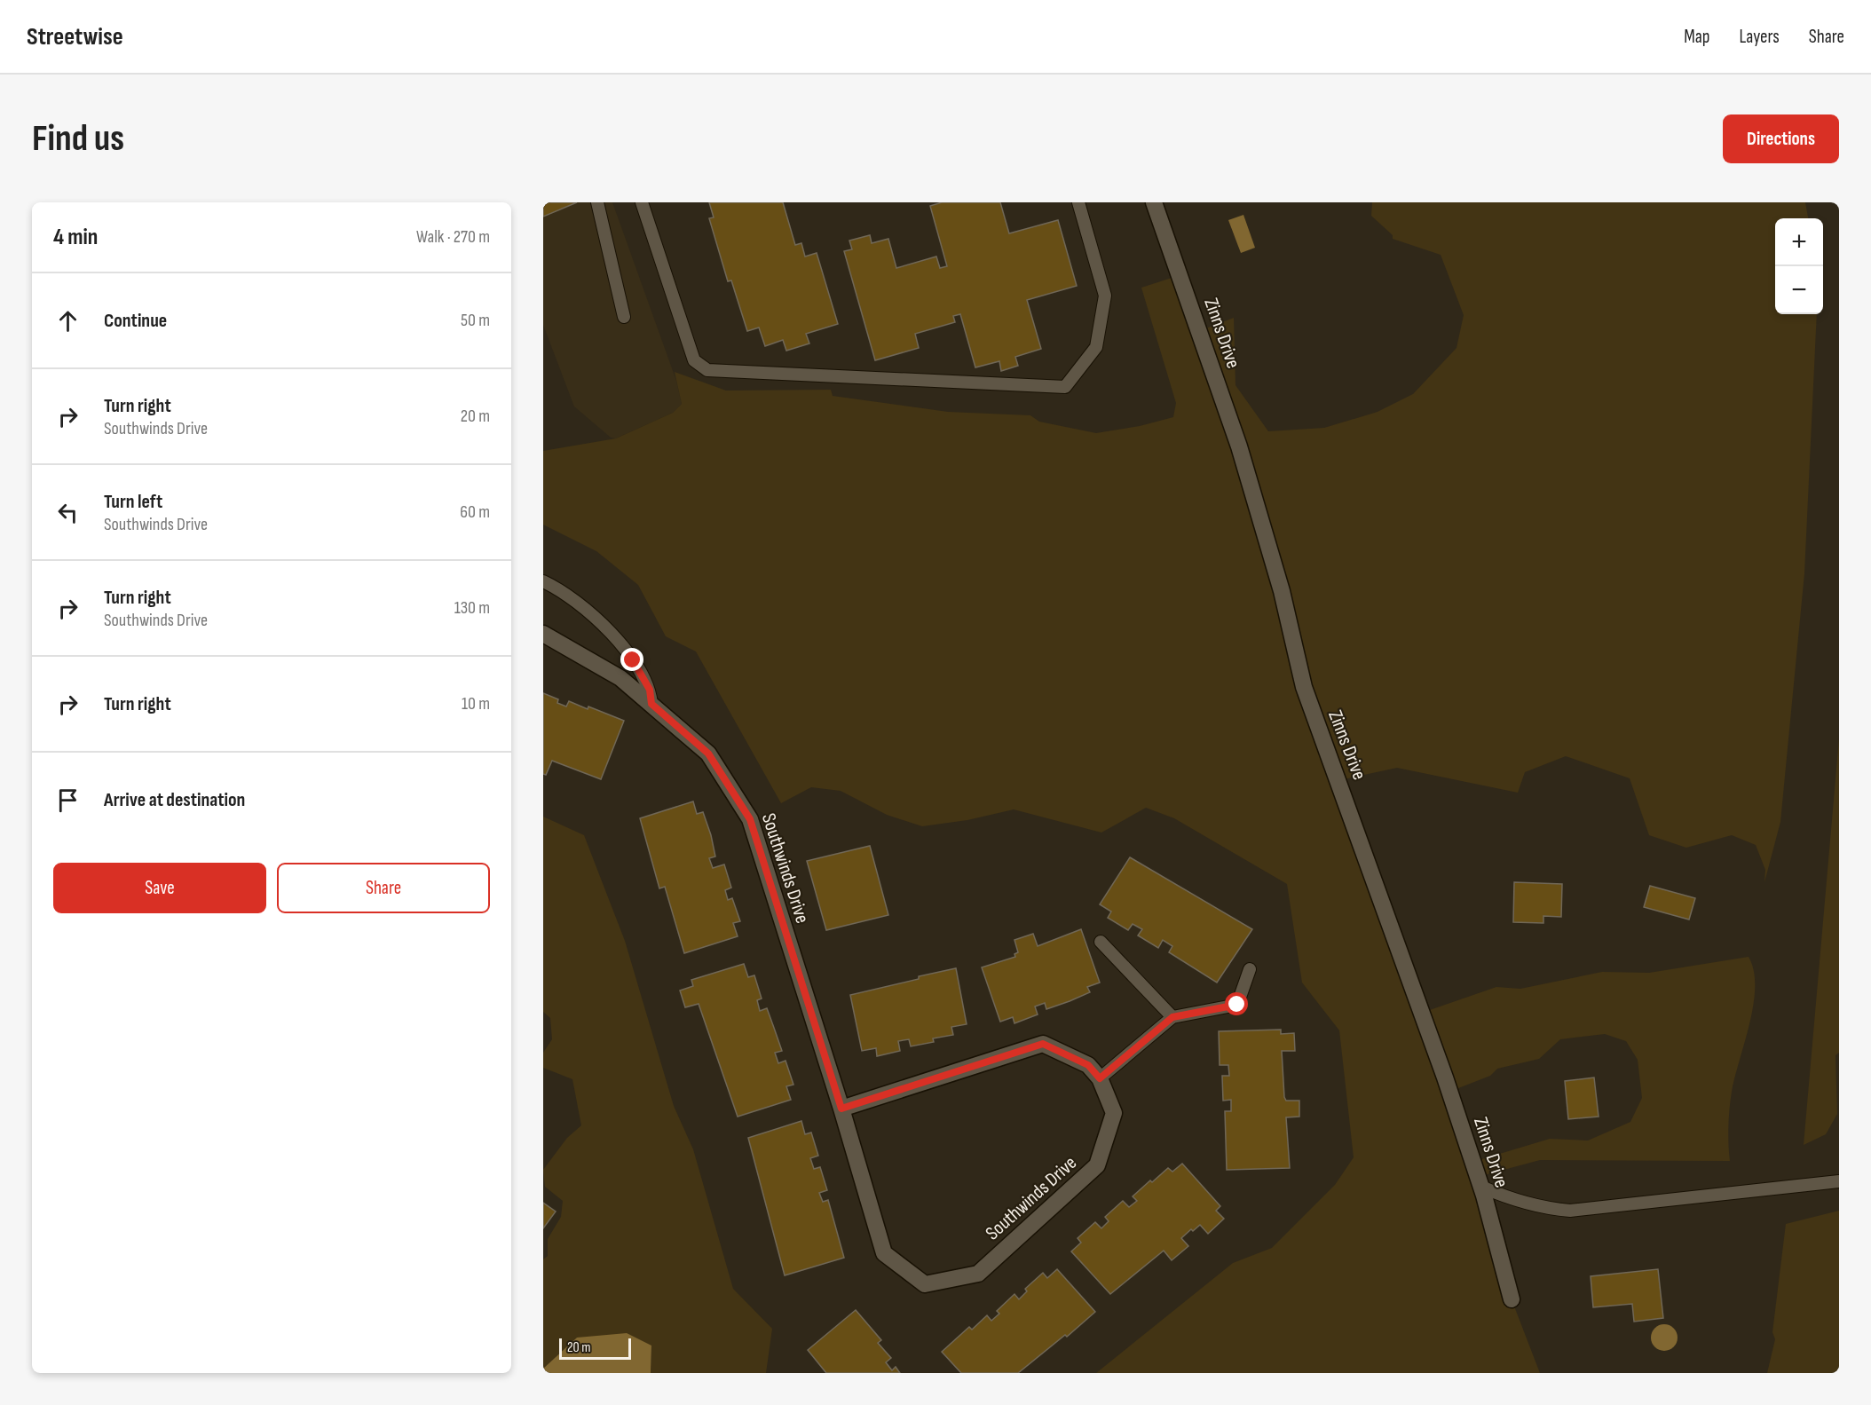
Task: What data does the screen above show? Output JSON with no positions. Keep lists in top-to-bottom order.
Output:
{
  "streets": {
    "street": ["Zinns Drive", "Southwinds Drive"]
  },
  "scale_bar": "20 m",
  "page": {
    "header": "Streetwise",
    "nav": ["Map", "Layers", "Share"],
    "buttons": [
      "Directions",
      ["Save", "Share"]
    ],
    "title": "Find us",
    "heading": ["4 min", "Walk · 270 m"],
    "map_buttons": ["+", "−"],
    "list": [
      ["Continue", "50 m"],
      ["Turn right", "Southwinds Drive", "20 m"],
      ["Turn left", "Southwinds Drive", "60 m"],
      ["Turn right", "Southwinds Drive", "130 m"],
      ["Turn right", "10 m"],
      "Arrive at destination"
    ],
    "scale": "20 m"
  }
}
